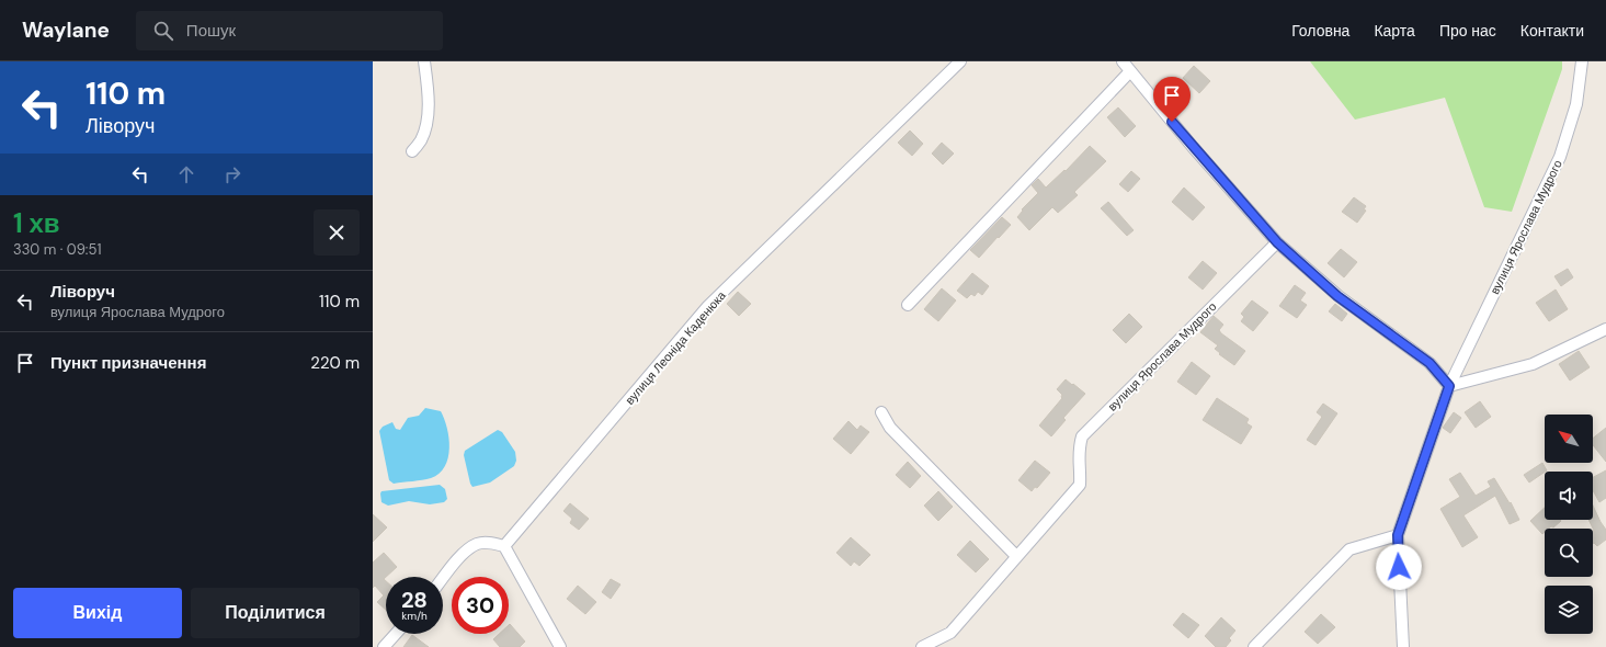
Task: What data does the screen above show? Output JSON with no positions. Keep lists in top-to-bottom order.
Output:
{
  "streets": {
    "street": ["вулиця Ярослава Мудрого", "вулиця Леоніда Каденюка"]
  },
  "north": "top left",
  "page": {
    "header": "Waylane",
    "search": "Пошук",
    "nav": [
      "Головна",
      "Карта",
      "Про нас",
      "Контакти"
    ],
    "turn": ["110 m", "Ліворуч"],
    "heading": ["1 хв", "330 m · 09:51"],
    "list": [
      {
        "name": "Ліворуч",
        "note": "вулиця Ярослава Мудрого",
        "value": "110 m"
      },
      {
        "name": "Пункт призначення",
        "value": "220 m"
      }
    ],
    "speed": "28 km/h",
    "limit": "30",
    "buttons": ["Вихід", "Поділитися"]
  }
}
